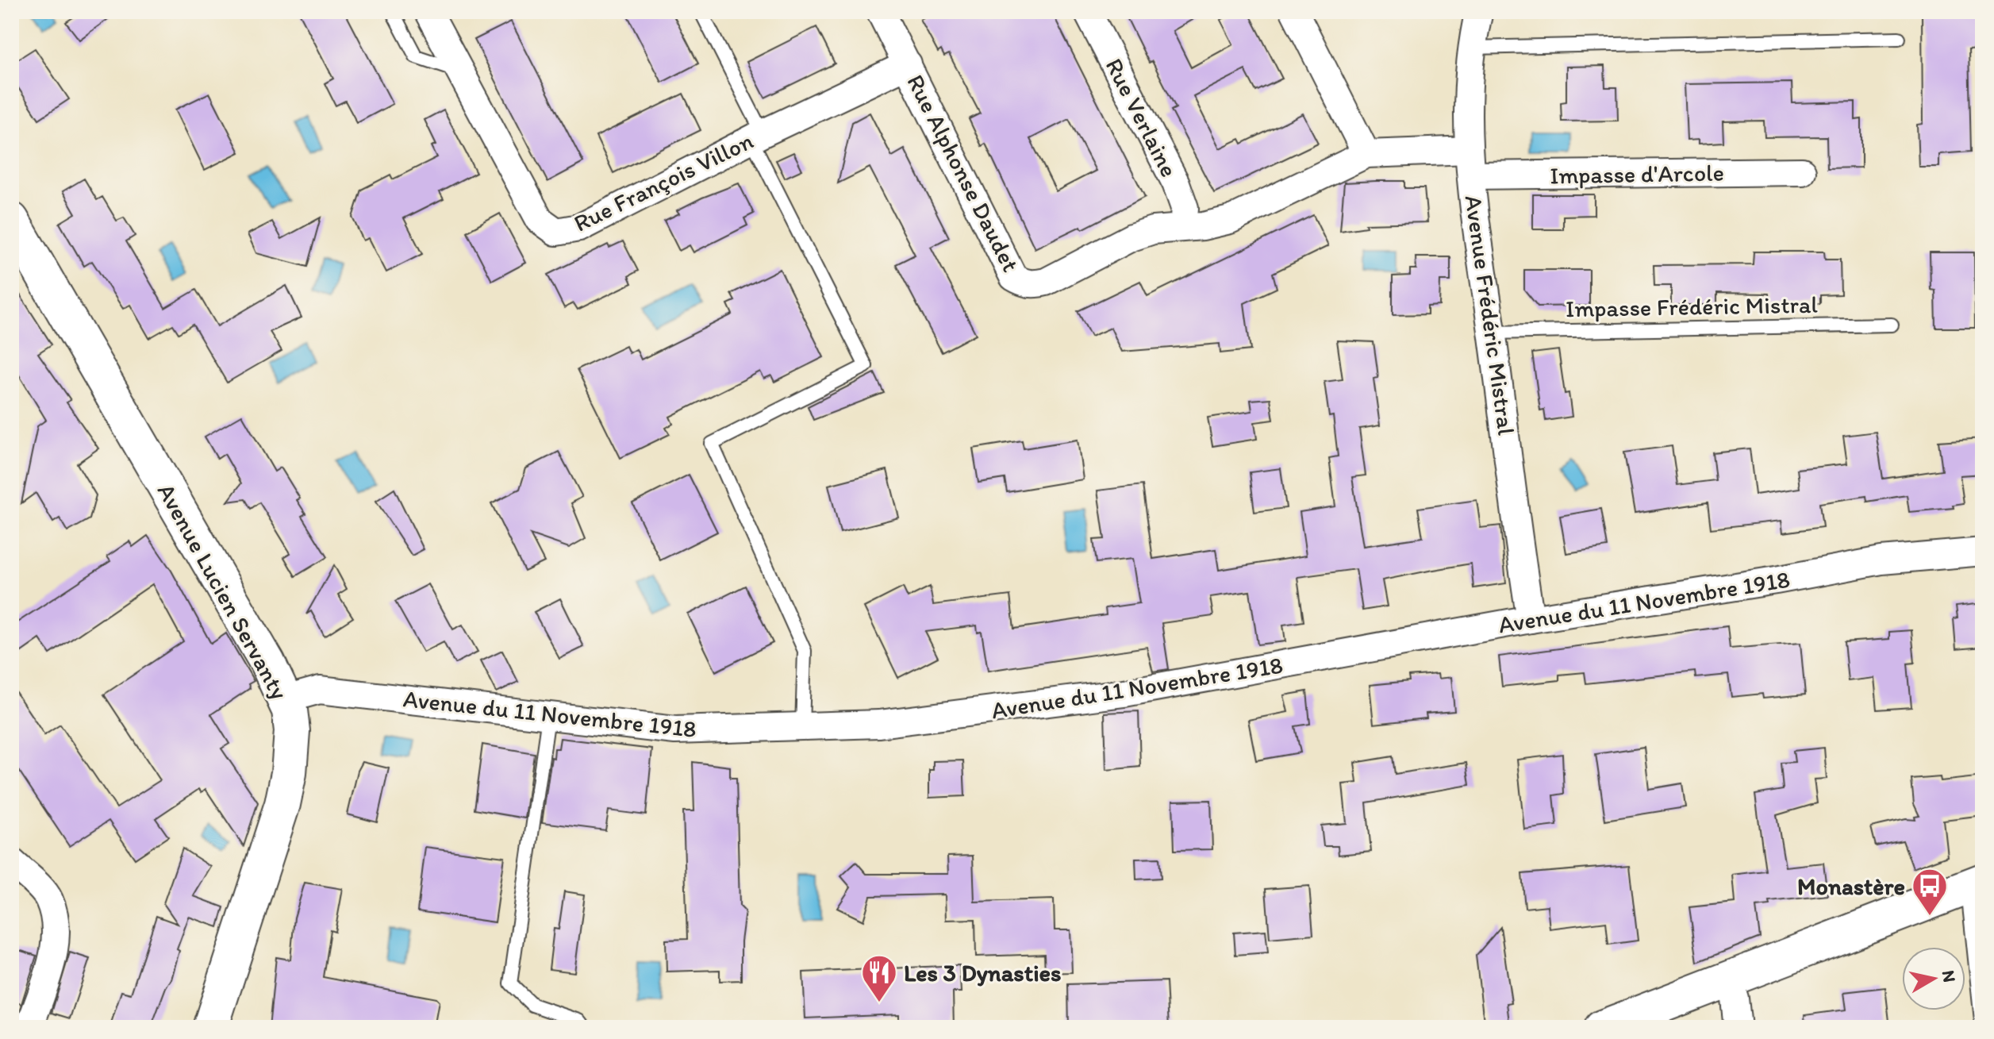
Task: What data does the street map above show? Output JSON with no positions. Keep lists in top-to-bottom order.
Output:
{
  "streets": {
    "street": [
      "Rue Verlaine",
      "Rue Alphonse Daudet",
      "Impasse d'Arcole",
      "Rue François Villon",
      "Avenue Frédéric Mistral",
      "Avenue Lucien Servanty",
      "Avenue du 11 Novembre 1918"
    ],
    "lane": ["Impasse Frédéric Mistral"]
  },
  "crossings": [
    ["Rue Verlaine", "Rue Alphonse Daudet"],
    ["Rue Alphonse Daudet", "Impasse d'Arcole"],
    ["Rue Alphonse Daudet", "Rue François Villon"],
    ["Rue Alphonse Daudet", "Avenue Frédéric Mistral"],
    ["Impasse d'Arcole", "Avenue Frédéric Mistral"],
    ["Impasse Frédéric Mistral", "Avenue Frédéric Mistral"],
    ["Avenue Frédéric Mistral", "Avenue du 11 Novembre 1918"],
    ["Avenue Lucien Servanty", "Avenue du 11 Novembre 1918"]
  ],
  "places": {
    "bus stop": ["Monastère"],
    "restaurant": ["Les 3 Dynasties"]
  },
  "north": "right"
}
